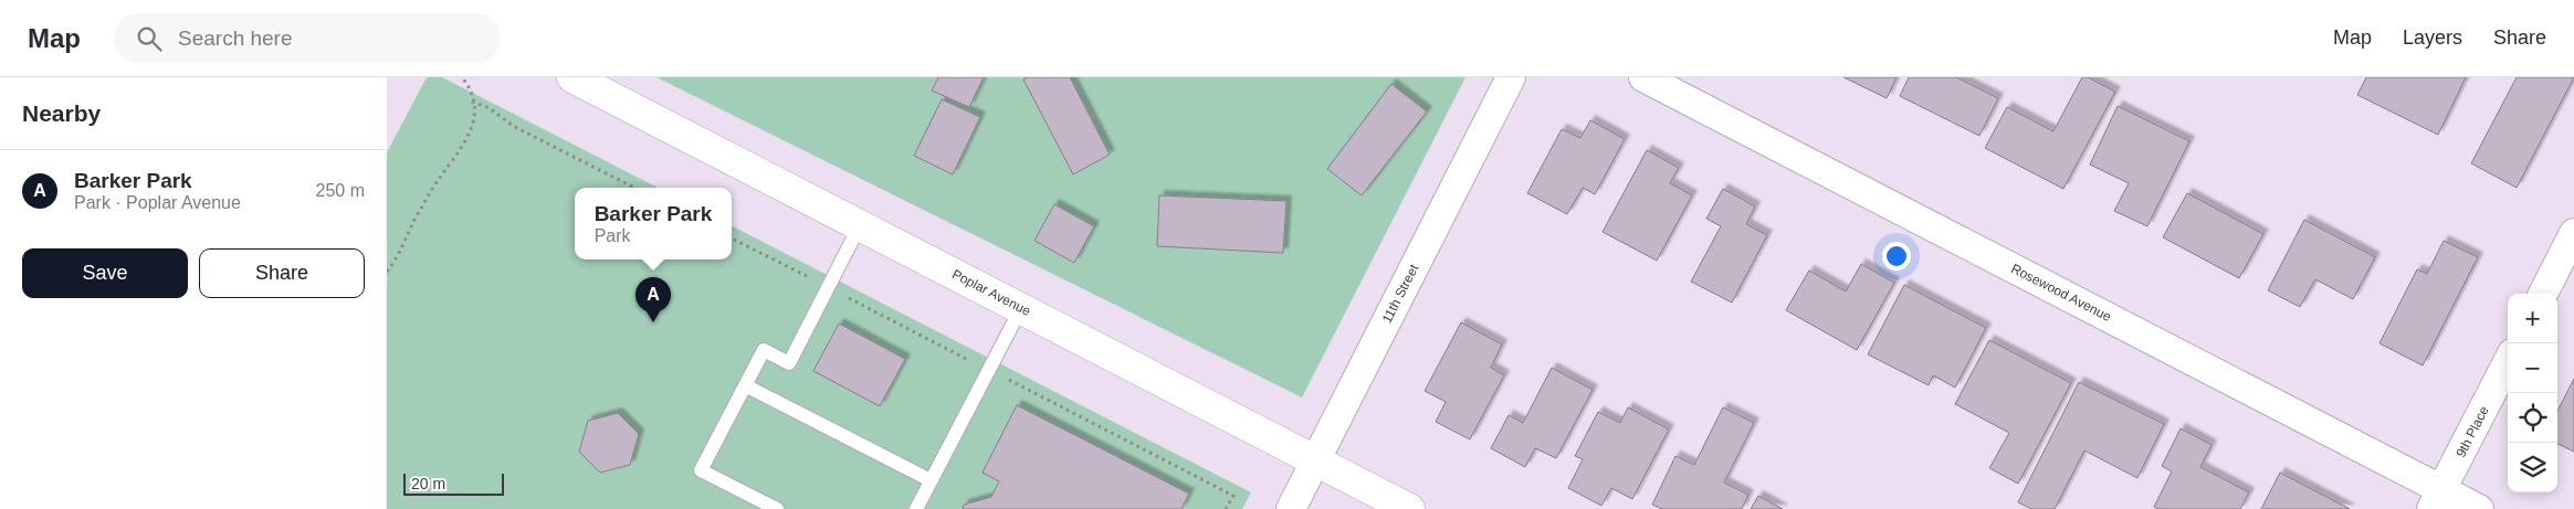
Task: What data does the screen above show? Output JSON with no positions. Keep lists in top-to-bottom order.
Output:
{
  "streets": {
    "main road": ["Poplar Avenue"],
    "street": ["Rosewood Avenue", "11th Street", "9th Place"]
  },
  "crossings": [
    ["Poplar Avenue", "11th Street"],
    ["Rosewood Avenue", "9th Place"]
  ],
  "scale_bar": "20 m",
  "page": {
    "header": "Map",
    "search": "Search here",
    "nav": ["Map", "Layers", "Share"],
    "heading": "Nearby",
    "list": [
      {
        "mark": "A",
        "name": "Barker Park",
        "note": "Park · Poplar Avenue",
        "value": "250 m"
      }
    ],
    "popup": ["Barker Park", "Park"],
    "buttons": ["Save", "Share"],
    "pins": "A",
    "map_buttons": ["+", "−"],
    "scale": "20 m"
  }
}
